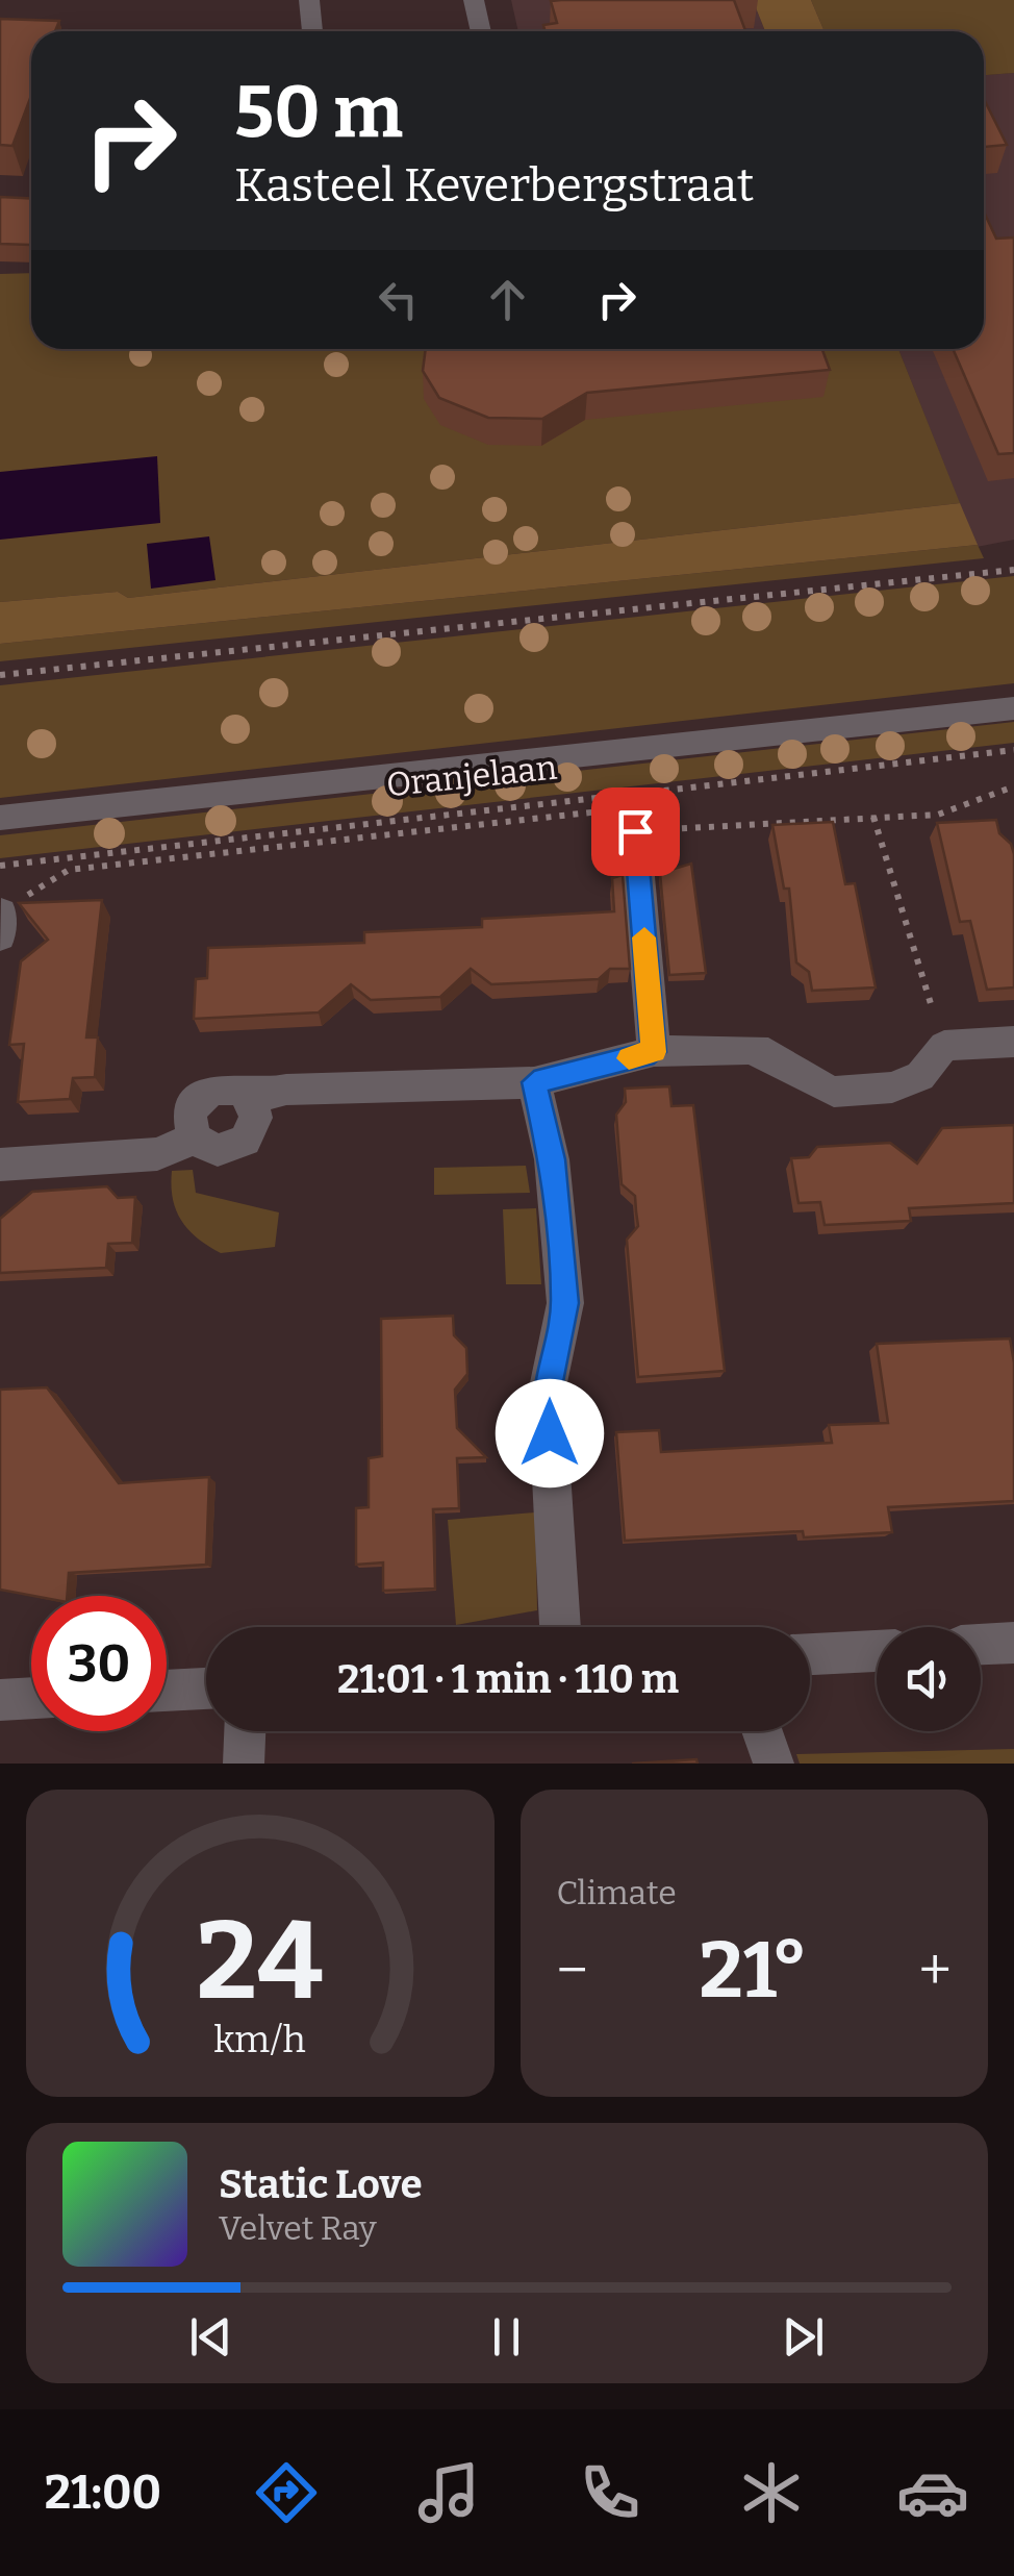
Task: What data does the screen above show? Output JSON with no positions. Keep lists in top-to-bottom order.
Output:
{
  "streets": {
    "street": ["Oranjelaan"]
  },
  "page": {
    "turn": ["50 m", "Kasteel Keverbergstraat"],
    "limit": "30",
    "trip": "21:01 · 1 min · 110 m",
    "tile": "Climate",
    "heat": ["−", "21°", "+"],
    "song": ["Static Love", "Velvet Ray"],
    "tabs": "21:00",
    "gauge": ["24", "km/h"]
  }
}
